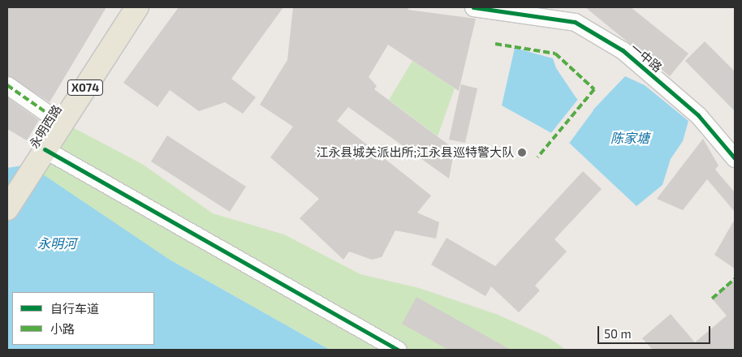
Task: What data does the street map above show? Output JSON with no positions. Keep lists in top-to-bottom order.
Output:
{
  "streets": {
    "main road": ["X074", "永明西路"],
    "street": ["一中路"]
  },
  "crossings": [
    ["X074", "永明西路"]
  ],
  "water": ["陈家塘", "永明河"],
  "places": ["江永县城关派出所;江永县巡特警大队"],
  "legend": ["自行车道", "小路"],
  "scale_bar": "50 m"
}
